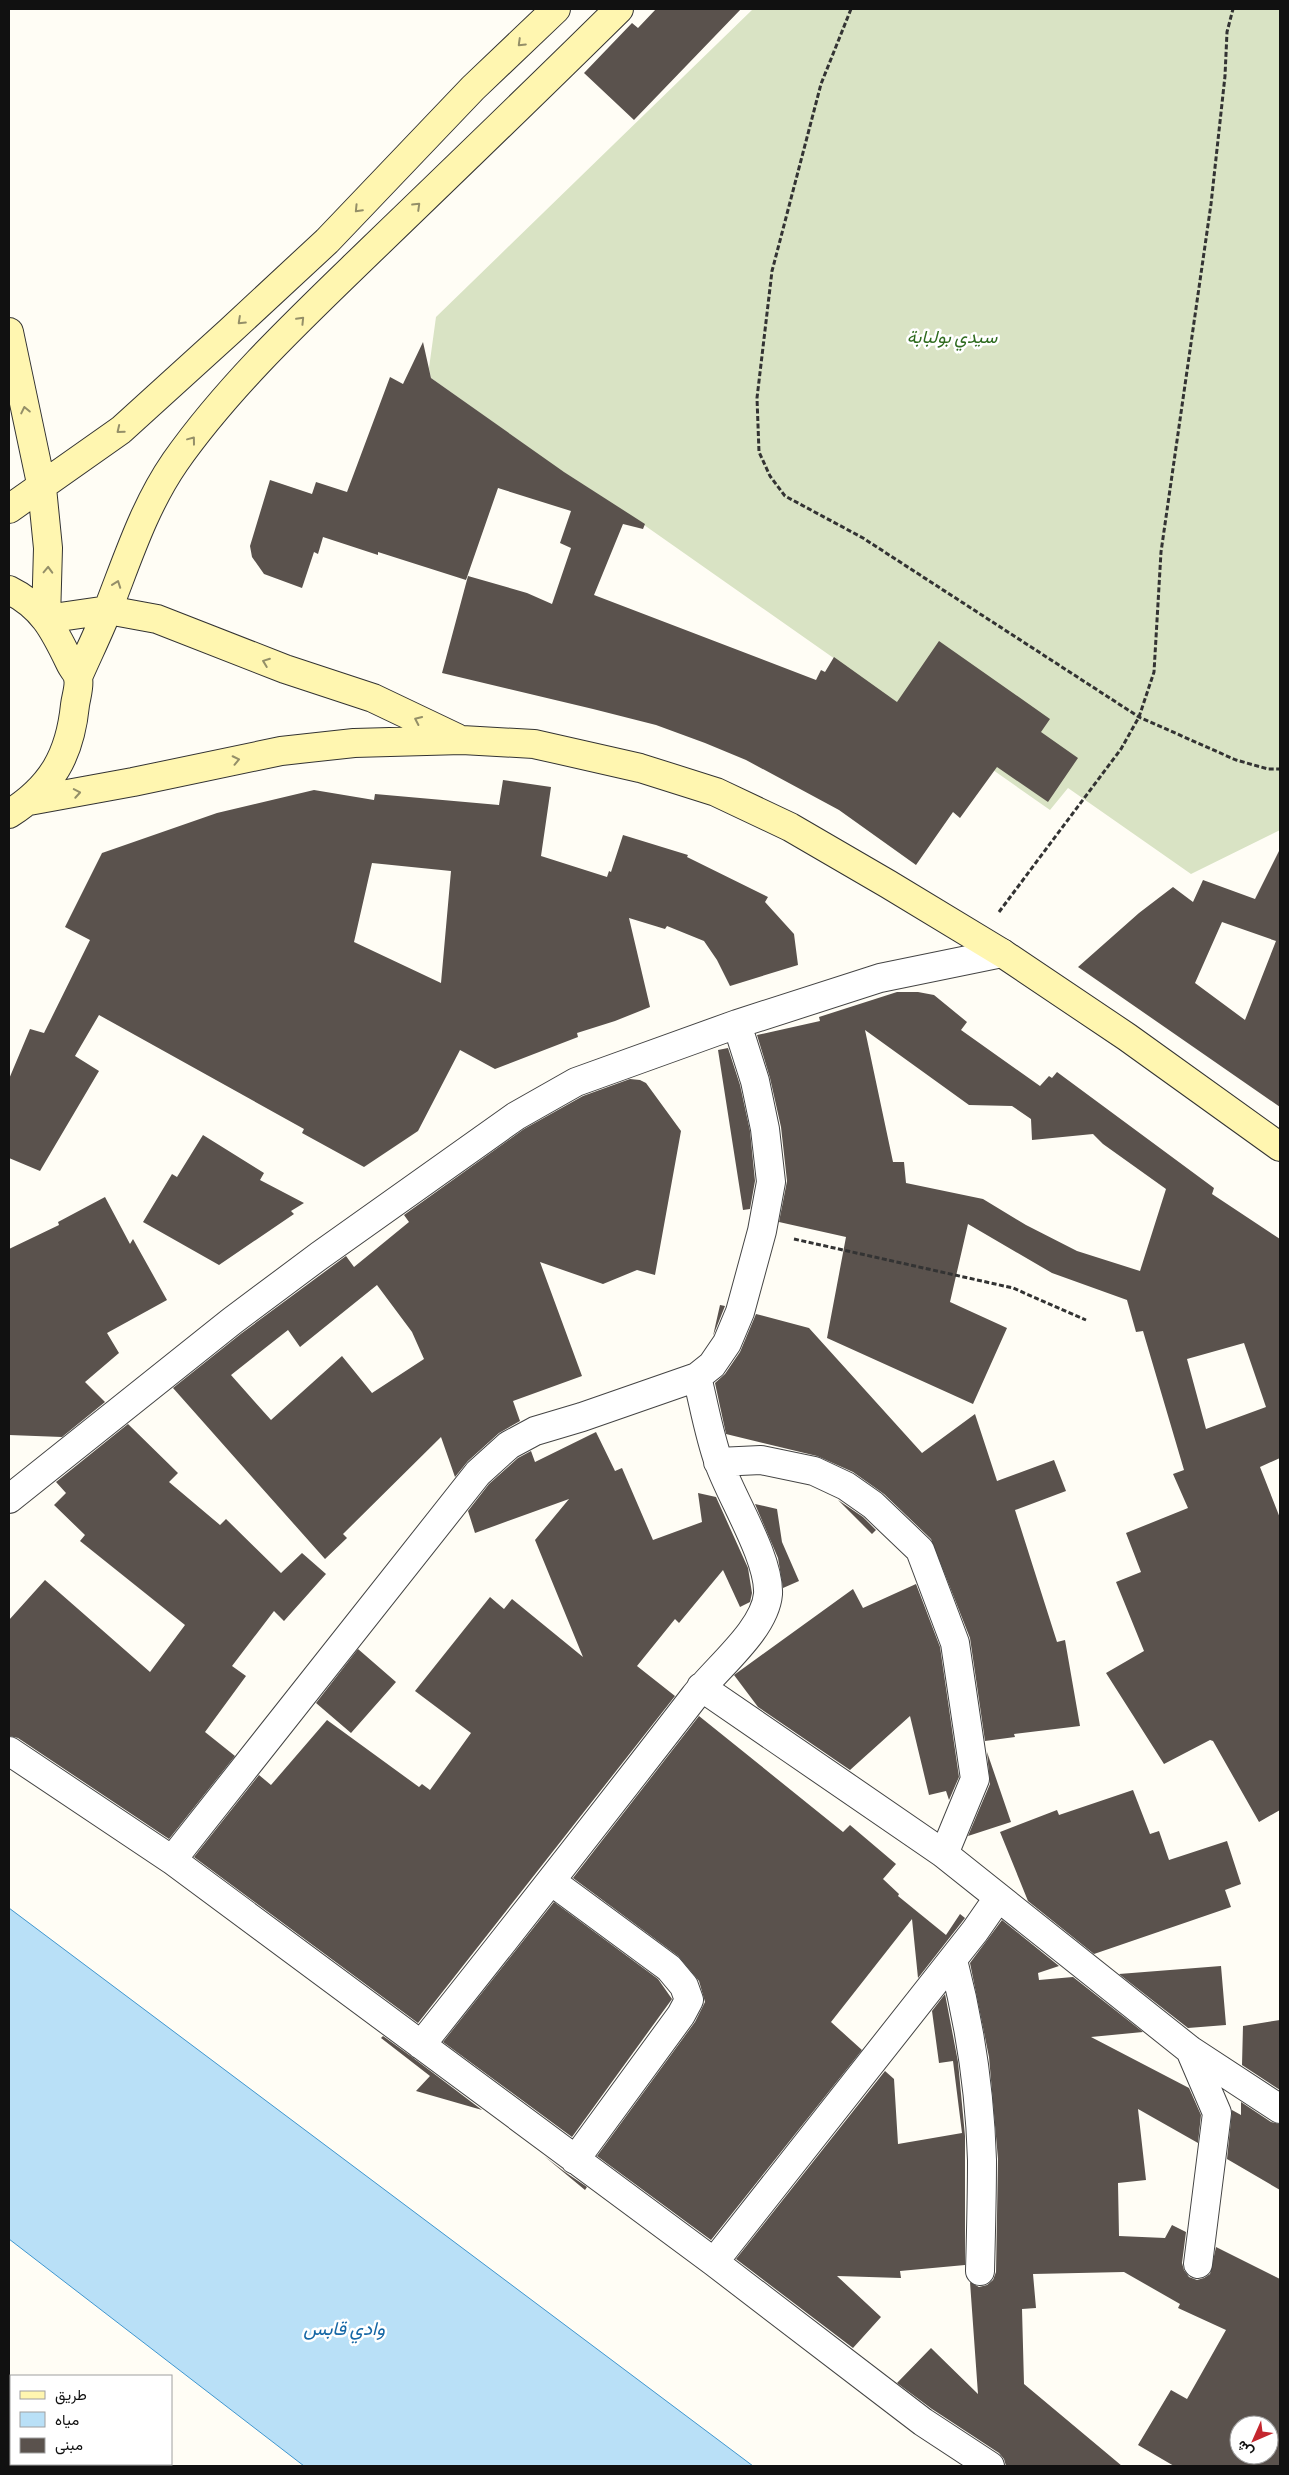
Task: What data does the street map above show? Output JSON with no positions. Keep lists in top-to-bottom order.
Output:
{
  "water": ["وادي قابس"],
  "parks": ["سيدي بولبابة"],
  "legend": ["طريق", "مياه", "مبنى"],
  "north": "bottom left"
}
